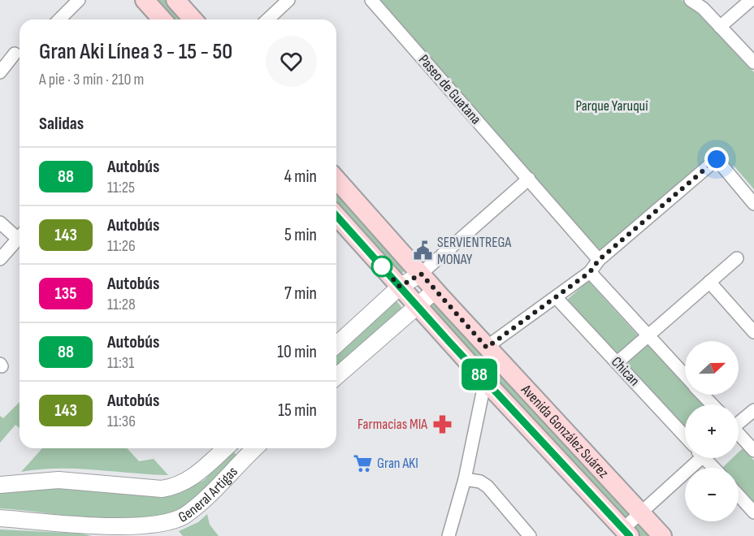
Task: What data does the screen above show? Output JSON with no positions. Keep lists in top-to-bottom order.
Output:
{
  "streets": {
    "main road": ["Avenida González Suárez"],
    "street": ["Paseo de Guatana", "Chican", "General Artigas"]
  },
  "parks": ["Parque Yaruquí"],
  "places": {
    "public building": ["SERVIENTREGA MONAY"],
    "pharmacy": ["Farmacias MIA"],
    "supermarket": ["Gran AKI"]
  },
  "lines": ["bus line 88"],
  "north": "right",
  "page": {
    "on_map": "88",
    "heading": [
      ["Gran Aki Línea 3 - 15 - 50", "A pie · 3 min · 210 m"],
      "Salidas"
    ],
    "list": [
      {
        "mark": "88",
        "name": "Autobús",
        "note": "11:25",
        "value": "4 min"
      },
      {
        "mark": "143",
        "name": "Autobús",
        "note": "11:26",
        "value": "5 min"
      },
      {
        "mark": "135",
        "name": "Autobús",
        "note": "11:28",
        "value": "7 min"
      },
      {
        "mark": "88",
        "name": "Autobús",
        "note": "11:31",
        "value": "10 min"
      },
      {
        "mark": "143",
        "name": "Autobús",
        "note": "11:36",
        "value": "15 min"
      }
    ],
    "map_buttons": ["+", "−"]
  }
}
